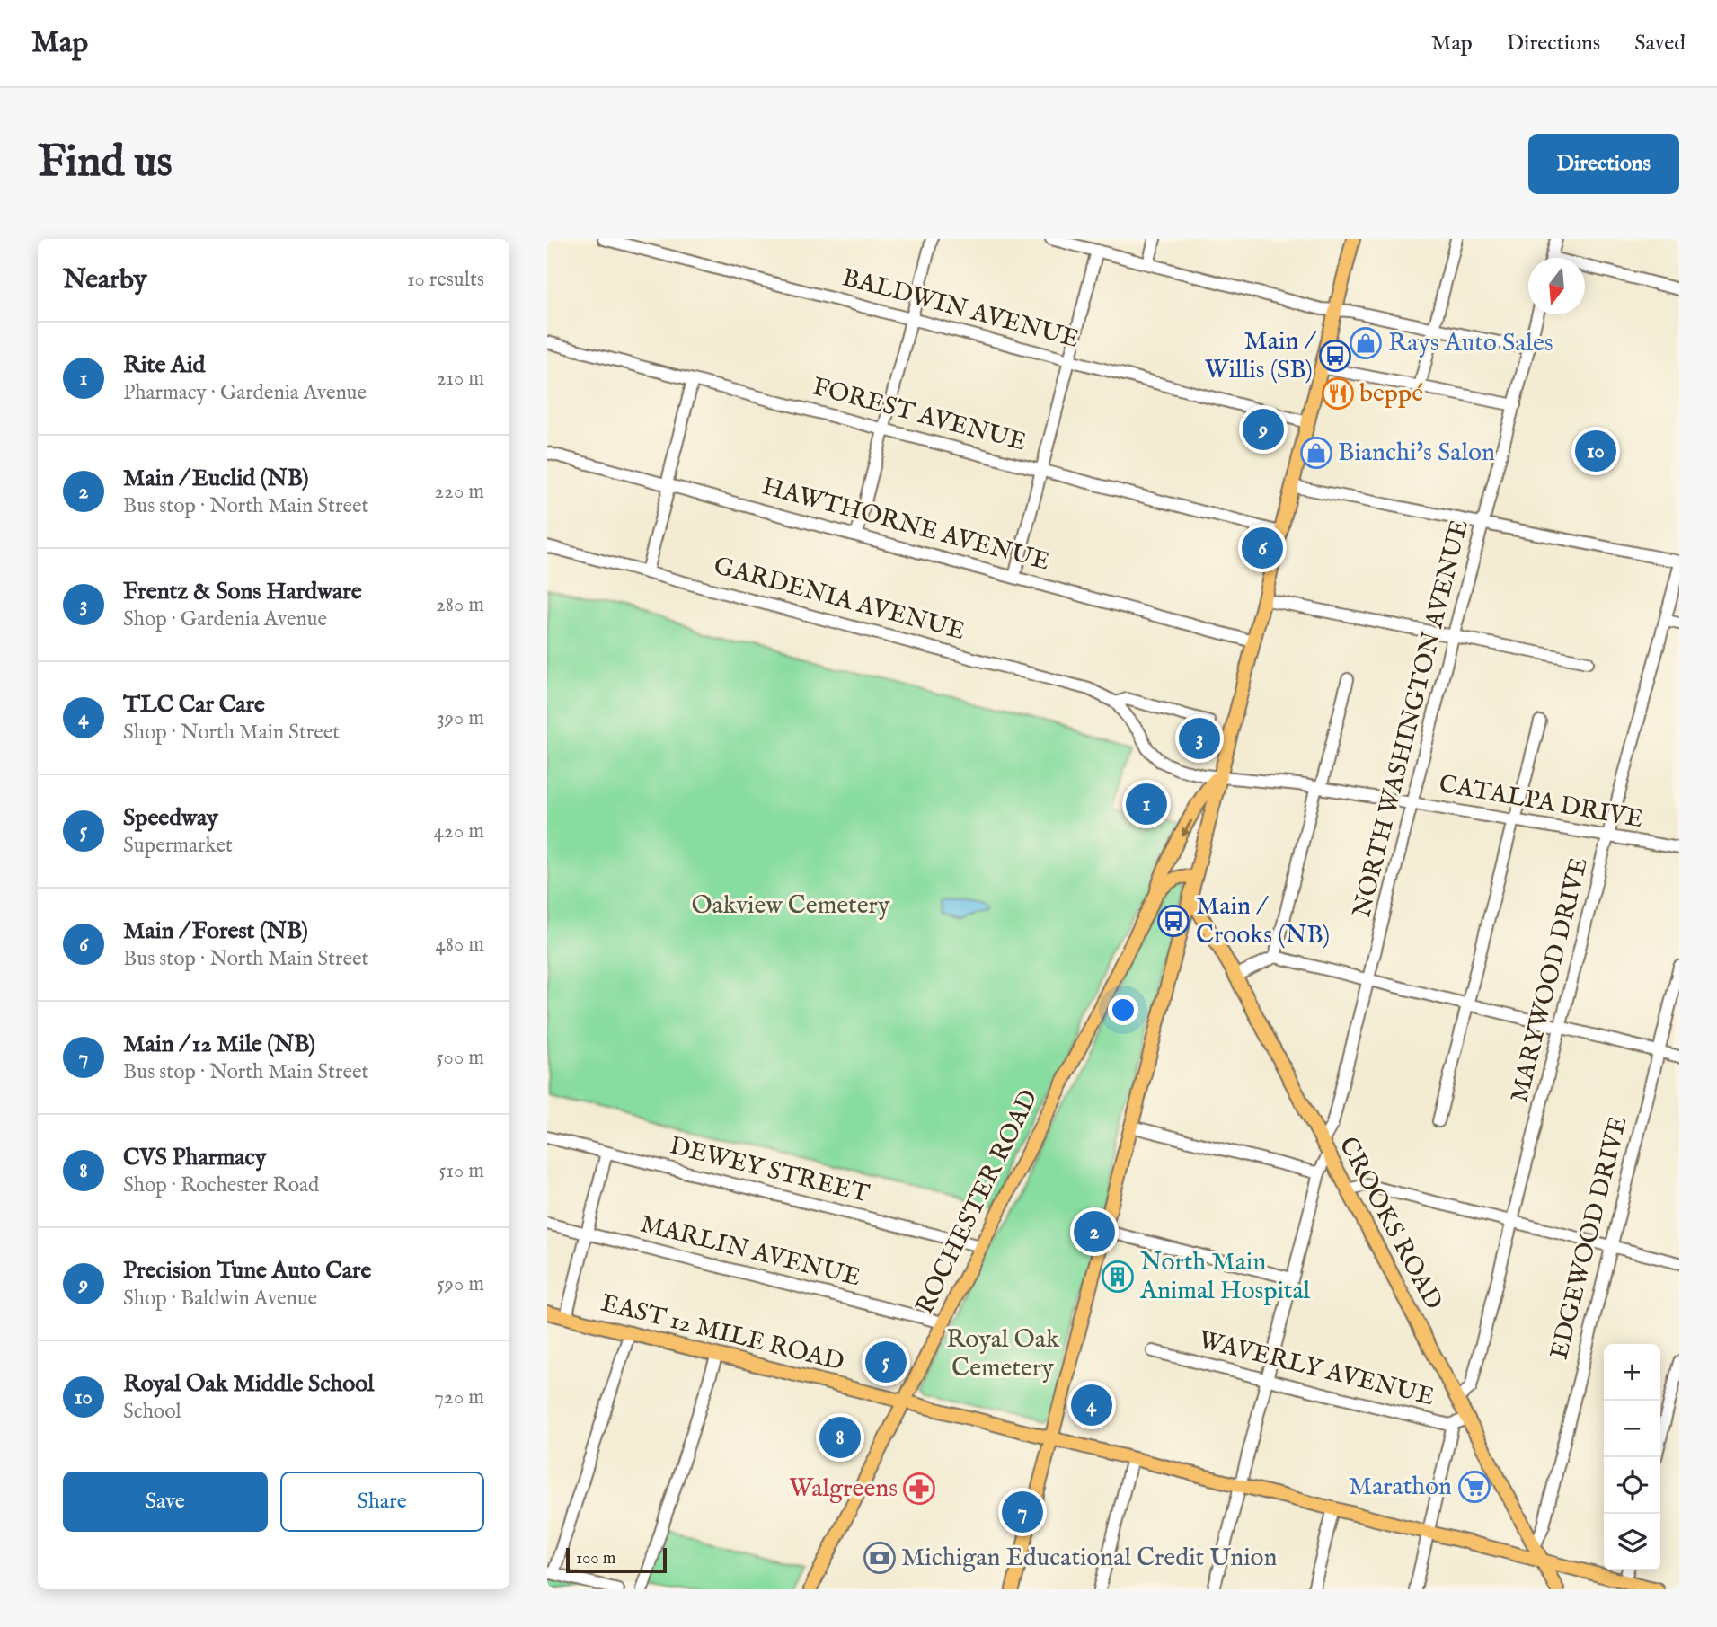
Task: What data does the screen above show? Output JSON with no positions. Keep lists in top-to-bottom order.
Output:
{
  "streets": {
    "main road": ["ROCHESTER ROAD", "CROOKS ROAD", "EAST 12 MILE ROAD"],
    "street": [
      "BALDWIN AVENUE",
      "FOREST AVENUE",
      "HAWTHORNE AVENUE",
      "GARDENIA AVENUE",
      "NORTH WASHINGTON AVENUE",
      "CATALPA DRIVE",
      "MARYWOOD DRIVE",
      "DEWEY STREET",
      "EDGEWOOD DRIVE",
      "MARLIN AVENUE",
      "WAVERLY AVENUE"
    ]
  },
  "crossings": [
    ["GARDENIA AVENUE", "CATALPA DRIVE"],
    ["NORTH WASHINGTON AVENUE", "CATALPA DRIVE"],
    ["NORTH WASHINGTON AVENUE", "CROOKS ROAD"],
    ["NORTH WASHINGTON AVENUE", "EAST 12 MILE ROAD"],
    ["NORTH WASHINGTON AVENUE", "WAVERLY AVENUE"],
    ["CATALPA DRIVE", "MARYWOOD DRIVE"],
    ["MARYWOOD DRIVE", "CROOKS ROAD"],
    ["DEWEY STREET", "ROCHESTER ROAD"],
    ["ROCHESTER ROAD", "MARLIN AVENUE"],
    ["ROCHESTER ROAD", "EAST 12 MILE ROAD"],
    ["CROOKS ROAD", "EDGEWOOD DRIVE"],
    ["CROOKS ROAD", "EAST 12 MILE ROAD"],
    ["CROOKS ROAD", "WAVERLY AVENUE"]
  ],
  "parks": ["Oakview Cemetery", "Royal Oak Cemetery"],
  "places": {
    "shop": ["Rays Auto Sales", "Bianchi's Salon"],
    "bus stop": ["Main / Willis (SB)", "Main / Crooks (NB)"],
    "restaurant": ["beppé"],
    "building": ["North Main Animal Hospital"],
    "supermarket": ["Marathon"],
    "pharmacy": ["Walgreens"],
    "bank": ["Michigan Educational Credit Union"]
  },
  "scale_bar": "100 m",
  "north": "bottom",
  "page": {
    "header": "Map",
    "nav": ["Map", "Directions", "Saved"],
    "buttons": [
      "Directions",
      ["Save", "Share"]
    ],
    "title": "Find us",
    "heading": ["Nearby", "10 results"],
    "list": [
      {
        "mark": "1",
        "name": "Rite Aid",
        "note": "Pharmacy · Gardenia Avenue",
        "value": "210 m"
      },
      {
        "mark": "2",
        "name": "Main / Euclid (NB)",
        "note": "Bus stop · North Main Street",
        "value": "220 m"
      },
      {
        "mark": "3",
        "name": "Frentz & Sons Hardware",
        "note": "Shop · Gardenia Avenue",
        "value": "280 m"
      },
      {
        "mark": "4",
        "name": "TLC Car Care",
        "note": "Shop · North Main Street",
        "value": "390 m"
      },
      {
        "mark": "5",
        "name": "Speedway",
        "note": "Supermarket",
        "value": "420 m"
      },
      {
        "mark": "6",
        "name": "Main / Forest (NB)",
        "note": "Bus stop · North Main Street",
        "value": "480 m"
      },
      {
        "mark": "7",
        "name": "Main / 12 Mile (NB)",
        "note": "Bus stop · North Main Street",
        "value": "500 m"
      },
      {
        "mark": "8",
        "name": "CVS Pharmacy",
        "note": "Shop · Rochester Road",
        "value": "510 m"
      },
      {
        "mark": "9",
        "name": "Precision Tune Auto Care",
        "note": "Shop · Baldwin Avenue",
        "value": "590 m"
      },
      {
        "mark": "10",
        "name": "Royal Oak Middle School",
        "note": "School",
        "value": "720 m"
      }
    ],
    "pins": [
      "9",
      "10",
      "6",
      "3",
      "1",
      "2",
      "5",
      "4",
      "8",
      "7"
    ],
    "map_buttons": ["+", "−"],
    "scale": "100 m"
  }
}
